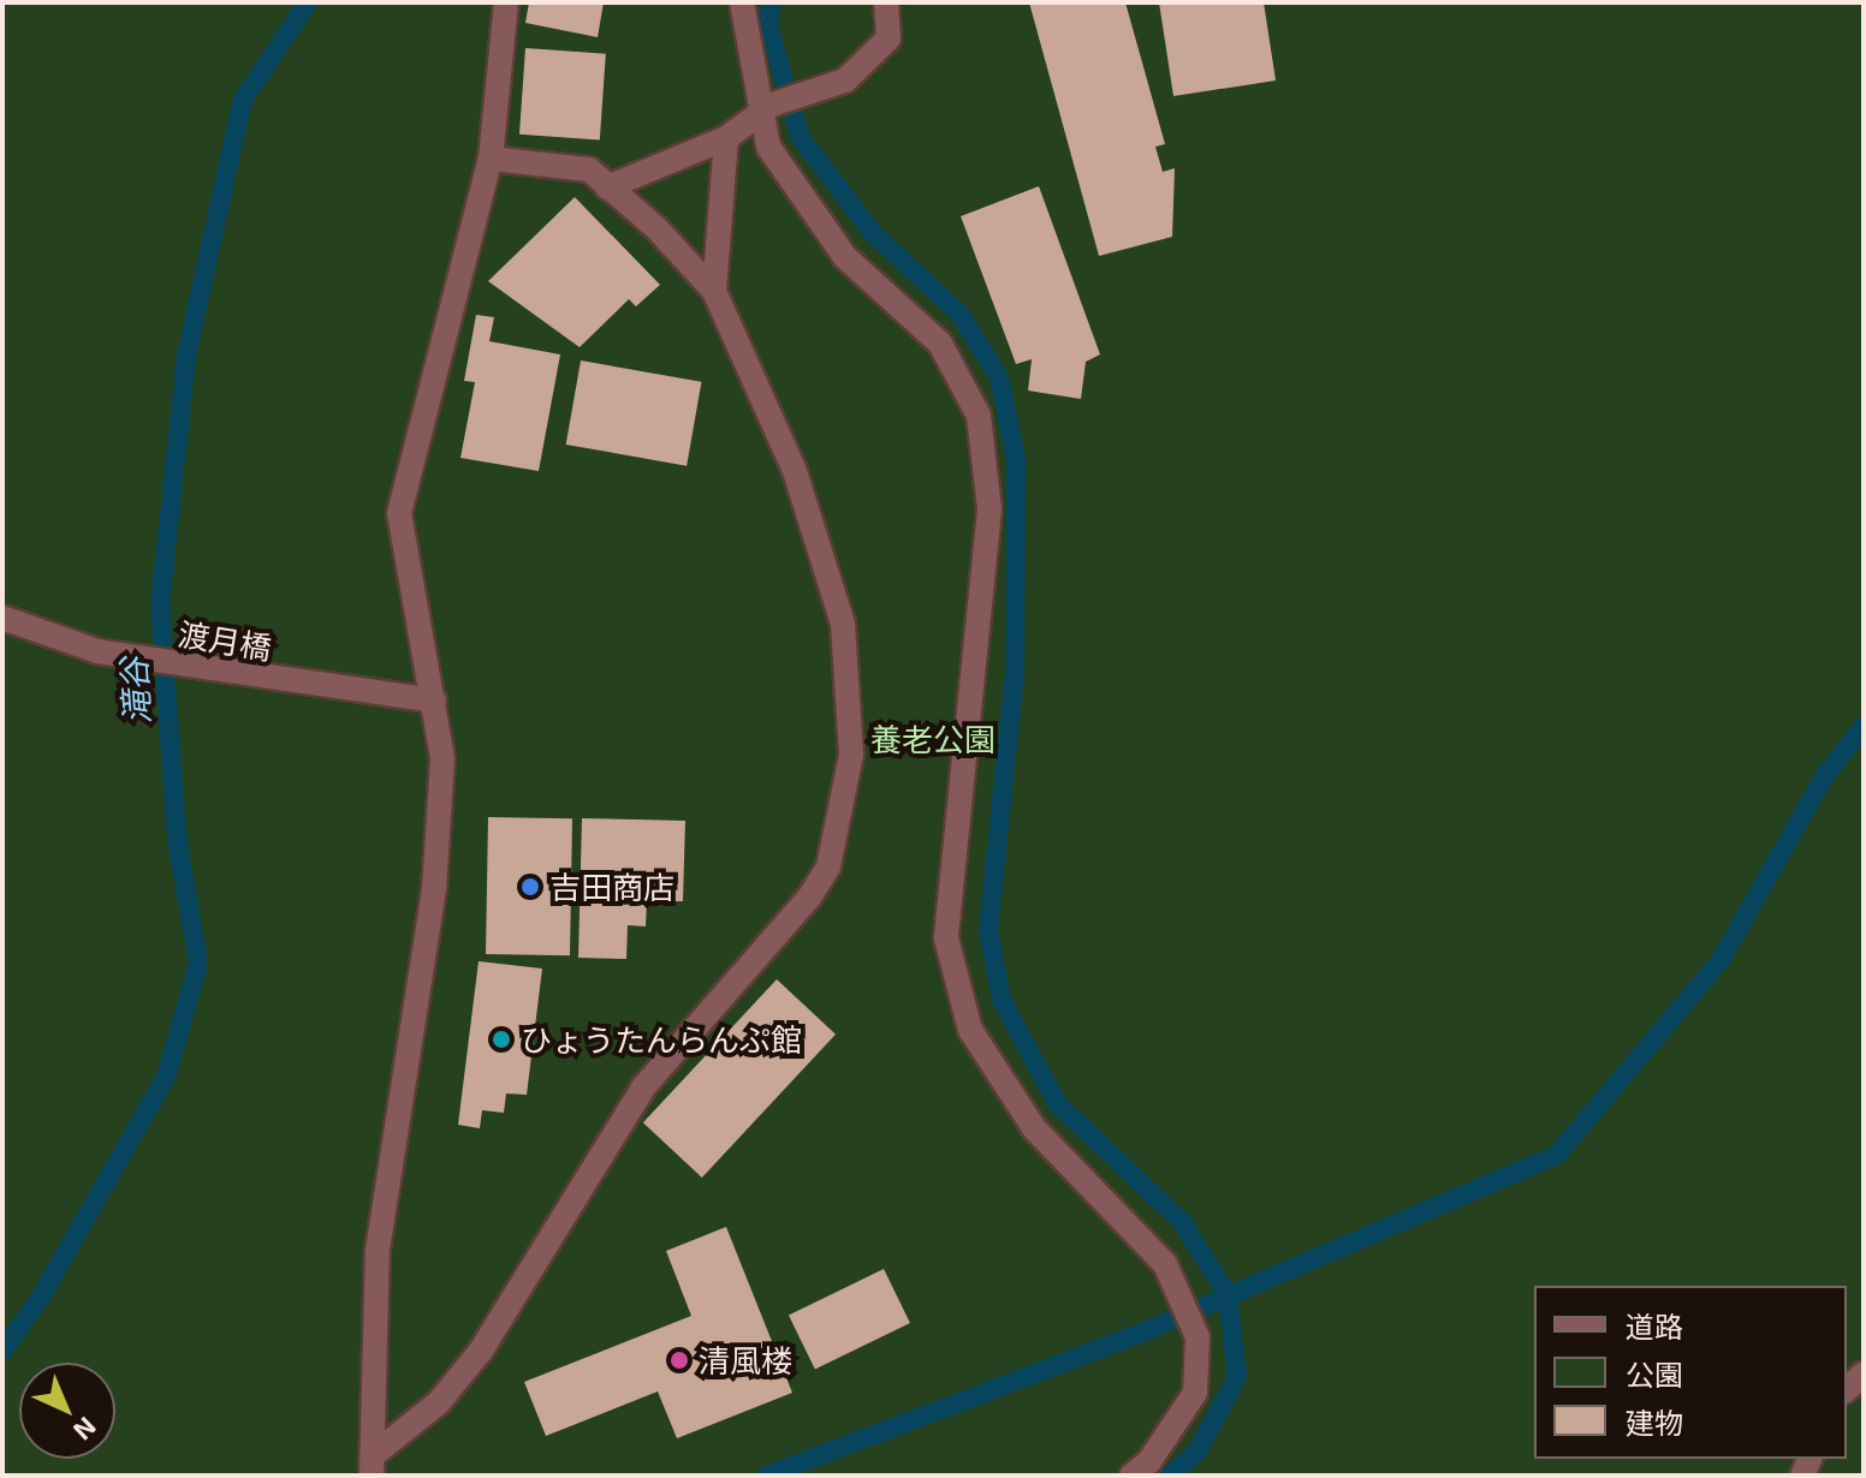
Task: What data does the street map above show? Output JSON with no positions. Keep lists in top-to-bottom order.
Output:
{
  "streets": {
    "street": ["渡月橋"]
  },
  "water": ["滝谷"],
  "parks": ["養老公園"],
  "places": ["吉田商店", "ひょうたんらんぷ館", "清風楼"],
  "legend": ["道路", "公園", "建物"],
  "north": "bottom right"
}
